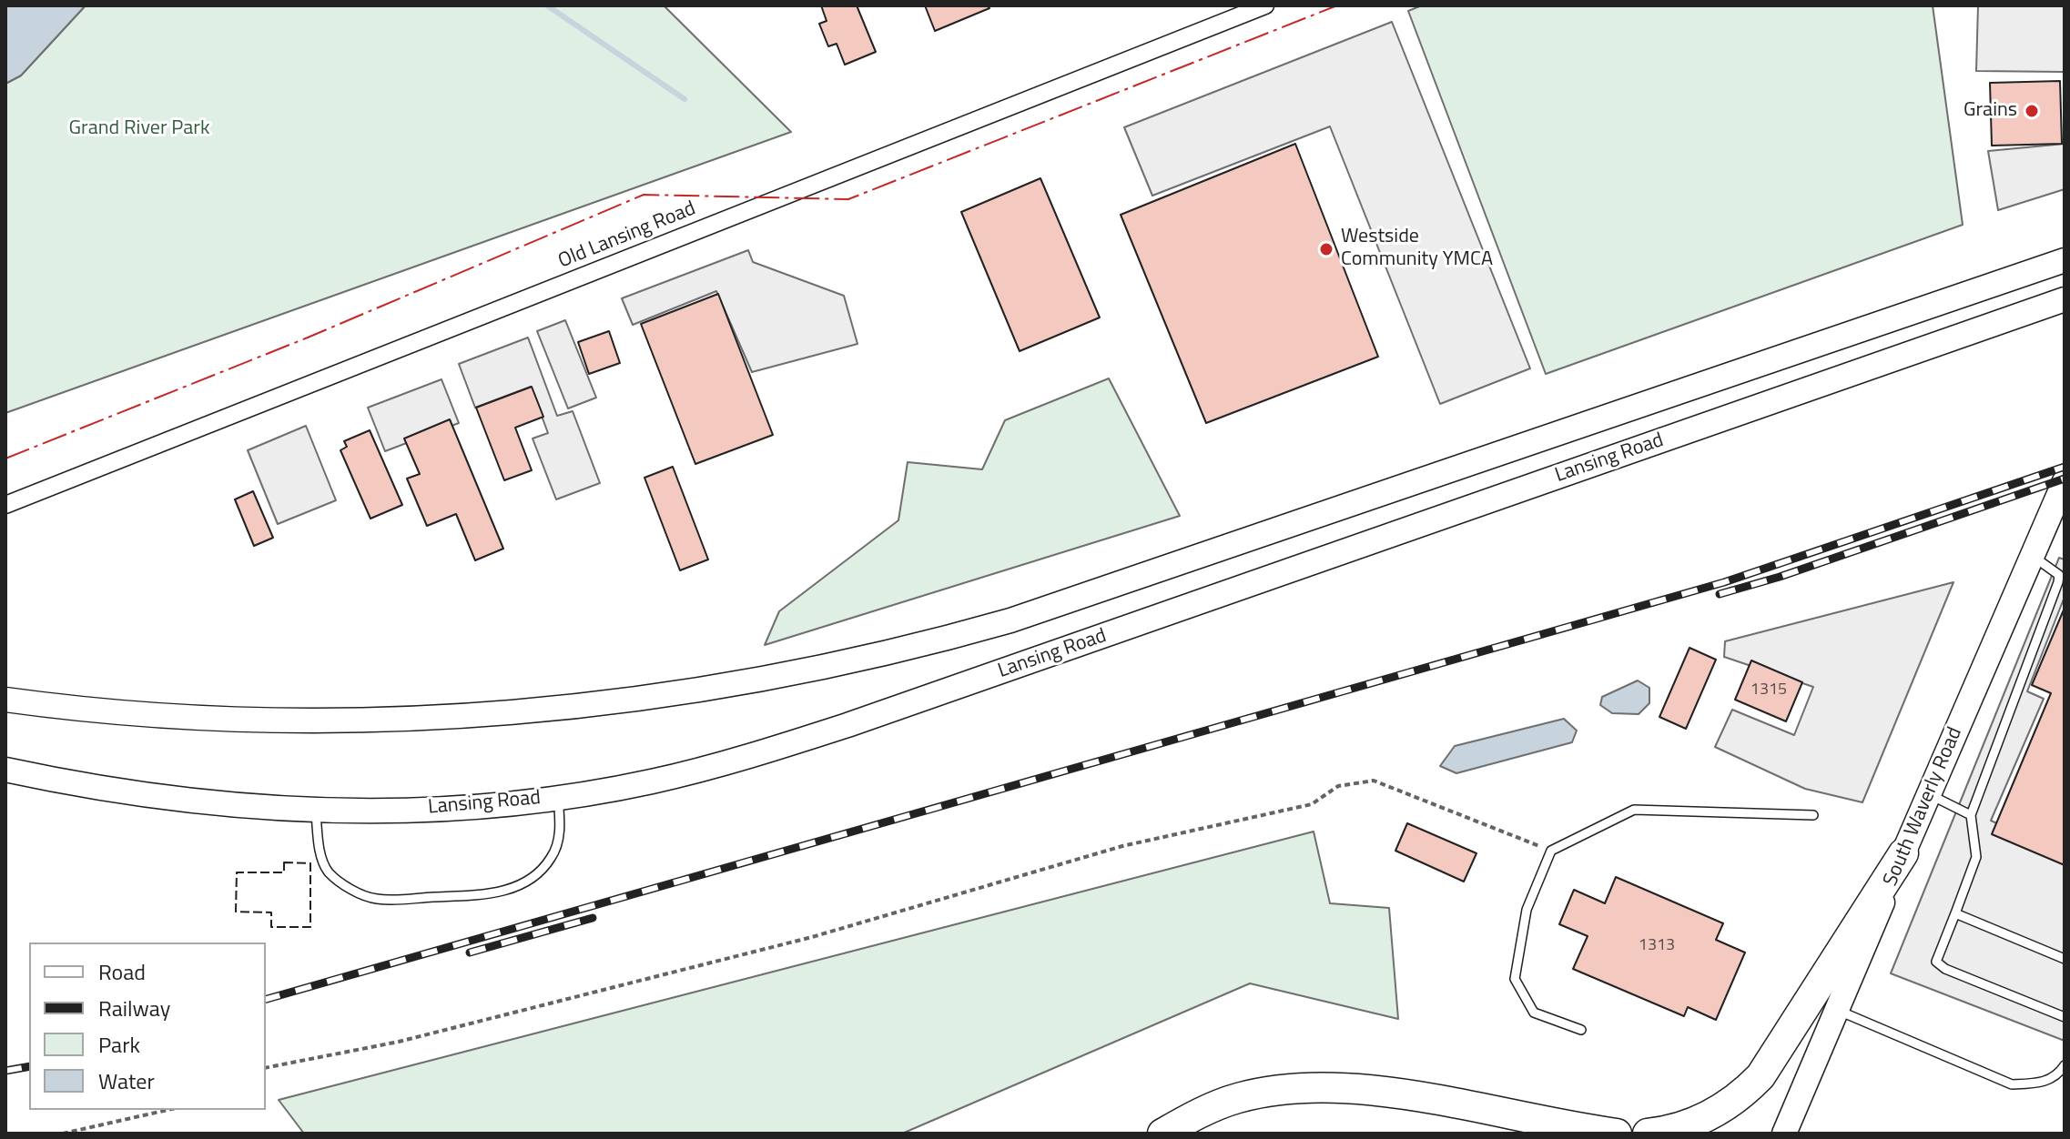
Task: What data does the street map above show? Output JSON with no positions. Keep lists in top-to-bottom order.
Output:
{
  "streets": {
    "main road": ["Lansing Road", "South Waverly Road"],
    "street": ["Old Lansing Road"]
  },
  "parks": ["Grand River Park"],
  "places": ["Grains", "Westside Community YMCA"],
  "house_numbers": ["1315", "1313"],
  "legend": [
    "Road",
    "Railway",
    "Park",
    "Water"
  ]
}
